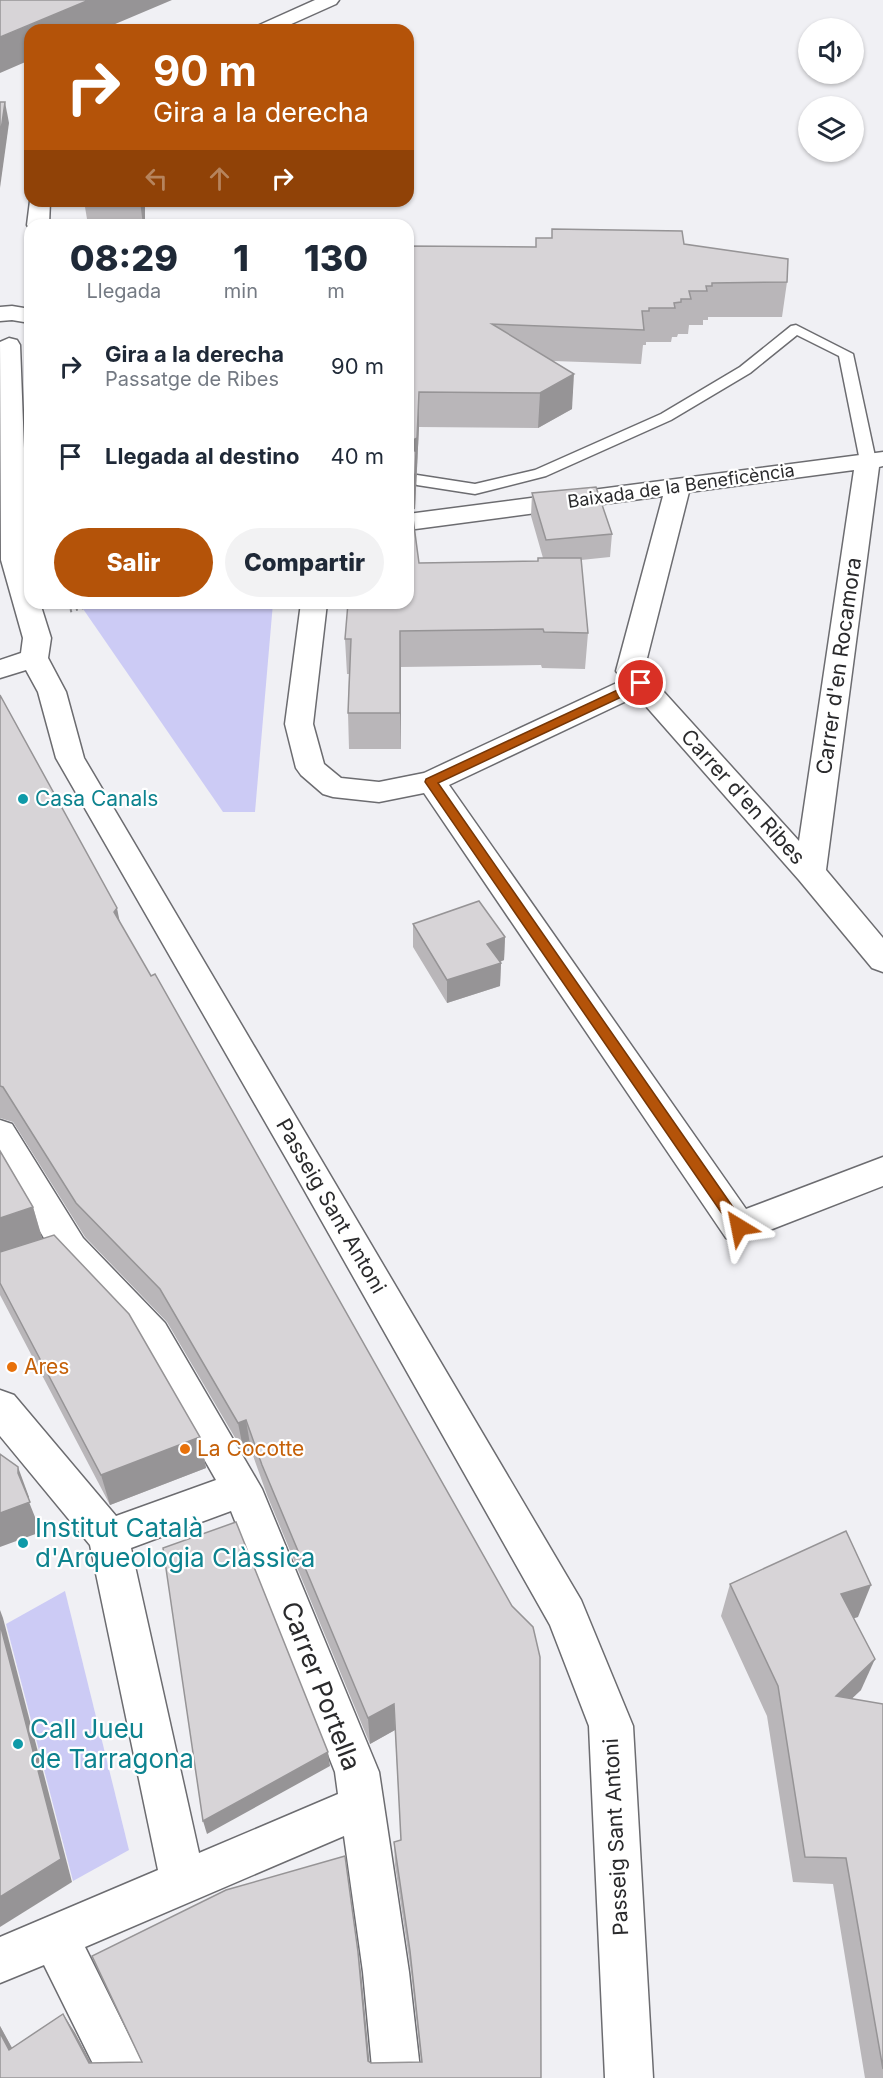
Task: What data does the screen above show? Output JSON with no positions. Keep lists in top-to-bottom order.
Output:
{
  "streets": {
    "street": [
      "Baixada de la Beneficència",
      "Carrer d'en Rocamora",
      "Carrer d'en Ribes",
      "Passeig Sant Antoni",
      "Carrer Portella"
    ]
  },
  "crossings": [
    ["Baixada de la Beneficència", "Carrer d'en Rocamora"],
    ["Baixada de la Beneficència", "Carrer d'en Ribes"],
    ["Carrer d'en Rocamora", "Carrer d'en Ribes"]
  ],
  "places": [
    "Casa Canals",
    "Ares",
    "La Cocotte",
    "Institut Català d'Arqueologia Clàssica",
    "Call Jueu de Tarragona"
  ],
  "page": {
    "turn": ["90 m", "Gira a la derecha"],
    "eta": [
      "08:29",
      "Llegada",
      "1",
      "min",
      "130",
      "m"
    ],
    "list": [
      {
        "name": "Gira a la derecha",
        "note": "Passatge de Ribes",
        "value": "90 m"
      },
      {
        "name": "Llegada al destino",
        "value": "40 m"
      }
    ],
    "buttons": ["Salir", "Compartir"]
  }
}
